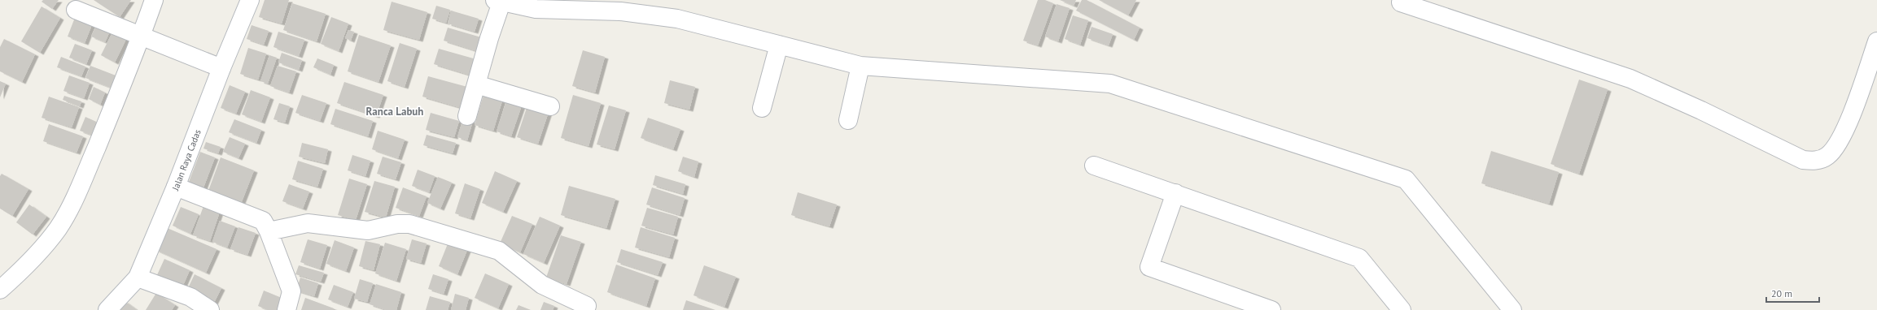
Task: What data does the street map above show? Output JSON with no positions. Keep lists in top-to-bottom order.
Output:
{
  "streets": {
    "street": ["Jalan Raya Cadas"]
  },
  "districts": ["Ranca Labuh"],
  "scale_bar": "20 m"
}
